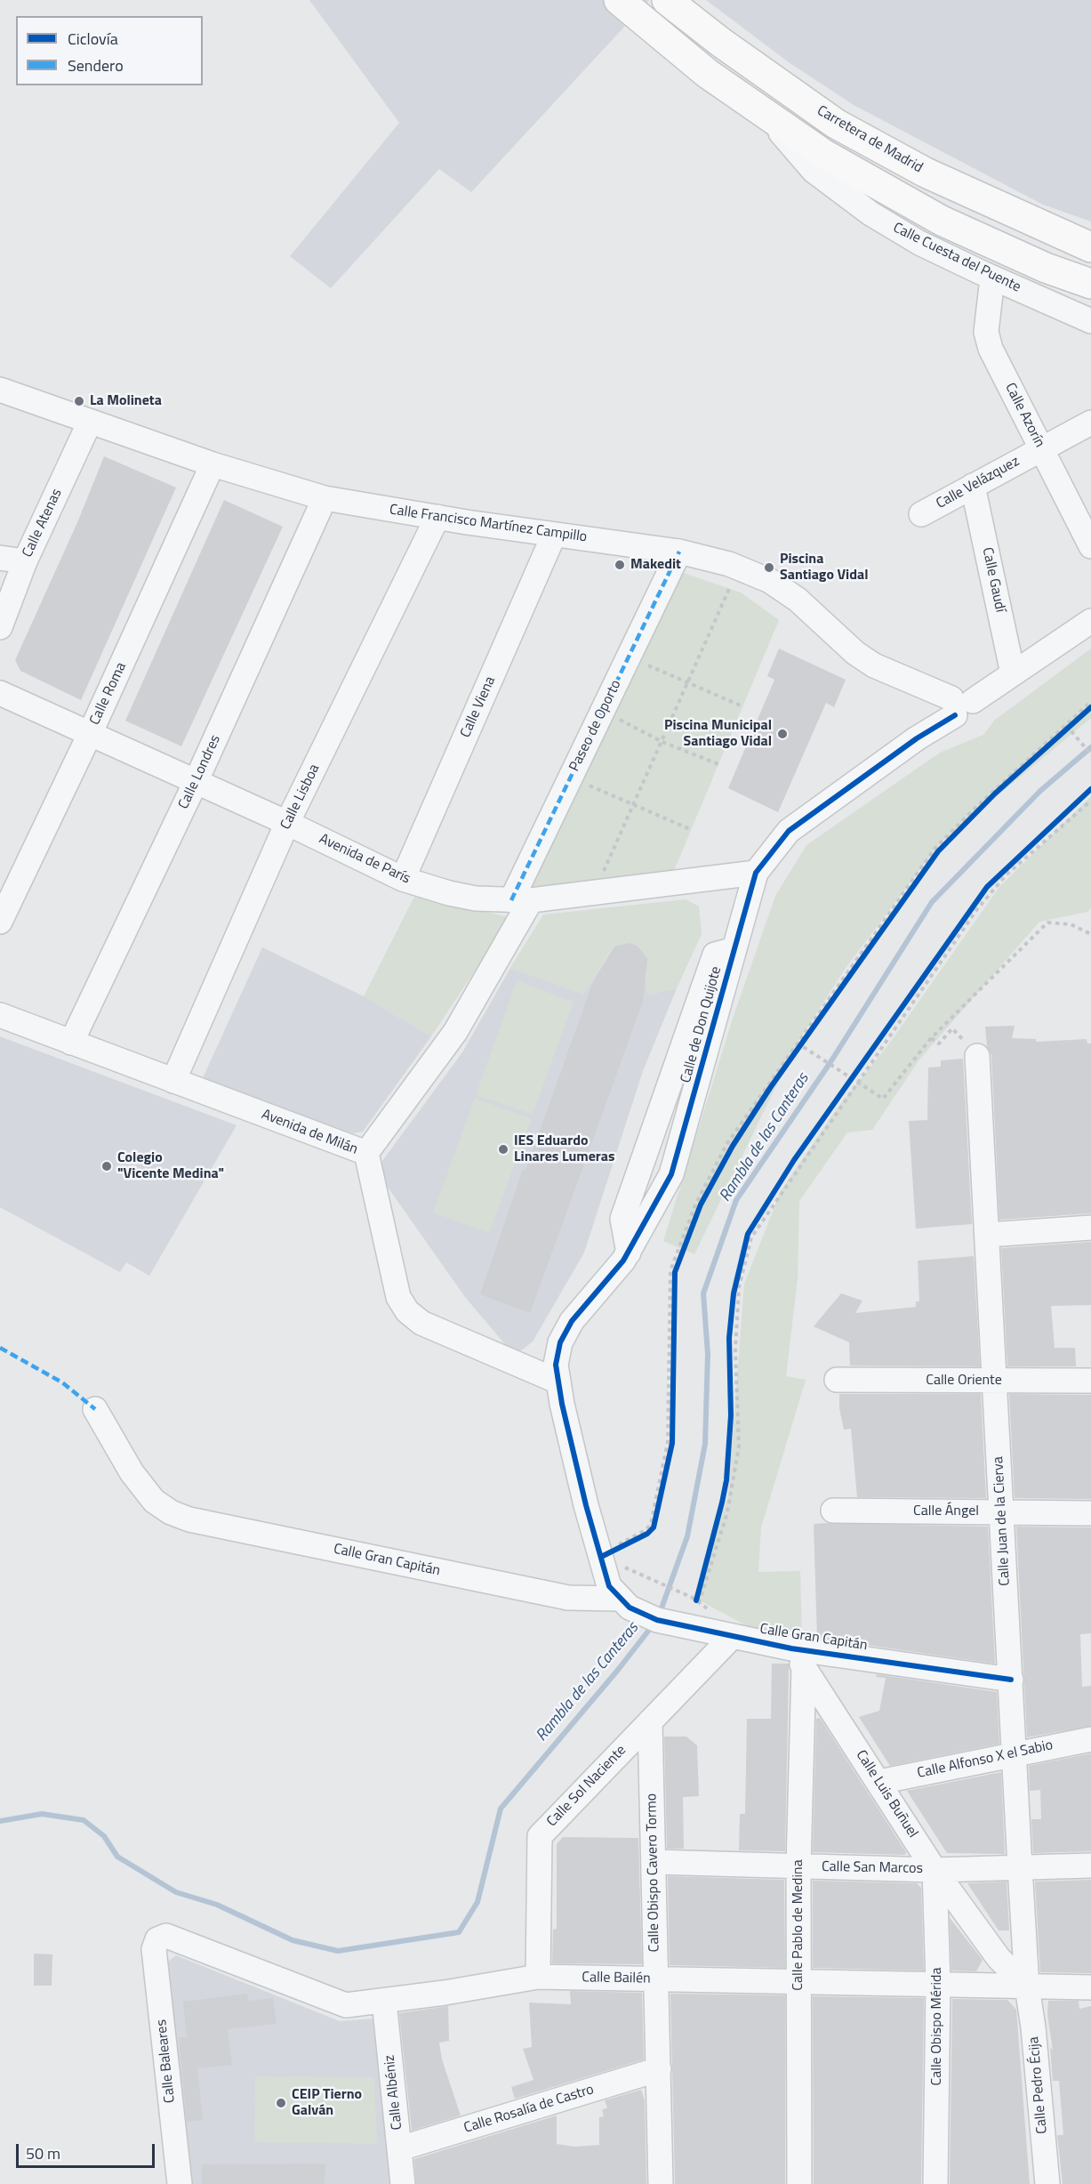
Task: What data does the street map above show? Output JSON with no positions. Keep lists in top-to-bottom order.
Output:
{
  "streets": {
    "main road": ["Carretera de Madrid"],
    "street": [
      "Calle Cuesta del Puente",
      "Calle Azorín",
      "Calle Velázquez",
      "Calle Atenas",
      "Calle Francisco Martínez Campillo",
      "Calle Gaudí",
      "Calle Roma",
      "Calle Viena",
      "Paseo de Oporto",
      "Calle Londres",
      "Calle Lisboa",
      "Avenida de París",
      "Calle de Don Quijote",
      "Avenida de Milán",
      "Calle Oriente",
      "Calle Ángel",
      "Calle Juan de la Cierva",
      "Calle Gran Capitán",
      "Calle Alfonso X el Sabio",
      "Calle Sol Naciente",
      "Calle Luis Buñuel",
      "Calle San Marcos",
      "Calle Obispo Cavero Tormo",
      "Calle Pablo de Medina",
      "Calle Bailén",
      "Calle Obispo Mérida",
      "Calle Baleares",
      "Calle Pedro Écija",
      "Calle Albéniz",
      "Calle Rosalía de Castro"
    ]
  },
  "crossings": [
    ["Calle Cuesta del Puente", "Calle Azorín"],
    ["Calle Azorín", "Calle Velázquez"],
    ["Calle Velázquez", "Calle Gaudí"],
    ["Calle Atenas", "Calle Francisco Martínez Campillo"],
    ["Calle Francisco Martínez Campillo", "Calle Roma"],
    ["Calle Francisco Martínez Campillo", "Calle Viena"],
    ["Calle Francisco Martínez Campillo", "Paseo de Oporto"],
    ["Calle Francisco Martínez Campillo", "Calle Londres"],
    ["Calle Francisco Martínez Campillo", "Calle Lisboa"],
    ["Calle Francisco Martínez Campillo", "Calle de Don Quijote"],
    ["Calle Gaudí", "Calle de Don Quijote"],
    ["Calle Roma", "Avenida de París"],
    ["Calle Viena", "Avenida de París"],
    ["Paseo de Oporto", "Avenida de París"],
    ["Paseo de Oporto", "Avenida de Milán"],
    ["Calle Londres", "Avenida de París"],
    ["Calle Londres", "Avenida de Milán"],
    ["Calle Lisboa", "Avenida de París"],
    ["Calle Lisboa", "Avenida de Milán"],
    ["Avenida de París", "Calle de Don Quijote"],
    ["Avenida de París", "Avenida de Milán"],
    ["Calle de Don Quijote", "Calle Gran Capitán"],
    ["Calle Oriente", "Calle Juan de la Cierva"],
    ["Calle Ángel", "Calle Juan de la Cierva"],
    ["Calle Juan de la Cierva", "Calle Gran Capitán"],
    ["Calle Juan de la Cierva", "Calle Alfonso X el Sabio"],
    ["Calle Juan de la Cierva", "Calle Luis Buñuel"],
    ["Calle Juan de la Cierva", "Calle San Marcos"],
    ["Calle Juan de la Cierva", "Calle Bailén"],
    ["Calle Juan de la Cierva", "Calle Pedro Écija"],
    ["Calle Gran Capitán", "Calle Sol Naciente"],
    ["Calle Gran Capitán", "Calle Luis Buñuel"],
    ["Calle Gran Capitán", "Calle Pablo de Medina"],
    ["Calle Alfonso X el Sabio", "Calle Luis Buñuel"],
    ["Calle Sol Naciente", "Calle Obispo Cavero Tormo"],
    ["Calle Sol Naciente", "Calle Bailén"],
    ["Calle Luis Buñuel", "Calle San Marcos"],
    ["Calle Luis Buñuel", "Calle Pablo de Medina"],
    ["Calle Luis Buñuel", "Calle Bailén"],
    ["Calle Luis Buñuel", "Calle Obispo Mérida"],
    ["Calle Luis Buñuel", "Calle Pedro Écija"],
    ["Calle San Marcos", "Calle Obispo Cavero Tormo"],
    ["Calle San Marcos", "Calle Pablo de Medina"],
    ["Calle San Marcos", "Calle Obispo Mérida"],
    ["Calle Obispo Cavero Tormo", "Calle Bailén"],
    ["Calle Obispo Cavero Tormo", "Calle Rosalía de Castro"],
    ["Calle Pablo de Medina", "Calle Bailén"],
    ["Calle Bailén", "Calle Obispo Mérida"],
    ["Calle Bailén", "Calle Baleares"],
    ["Calle Bailén", "Calle Pedro Écija"],
    ["Calle Bailén", "Calle Albéniz"],
    ["Calle Albéniz", "Calle Rosalía de Castro"]
  ],
  "water": ["Rambla de las Canteras"],
  "places": [
    "La Molineta",
    "Makedit",
    "Piscina Santiago Vidal",
    "Piscina Municipal Santiago Vidal",
    "IES Eduardo Linares Lumeras",
    "Colegio \"Vicente Medina\"",
    "CEIP Tierno Galván"
  ],
  "legend": ["Ciclovía", "Sendero"],
  "scale_bar": "50 m"
}
